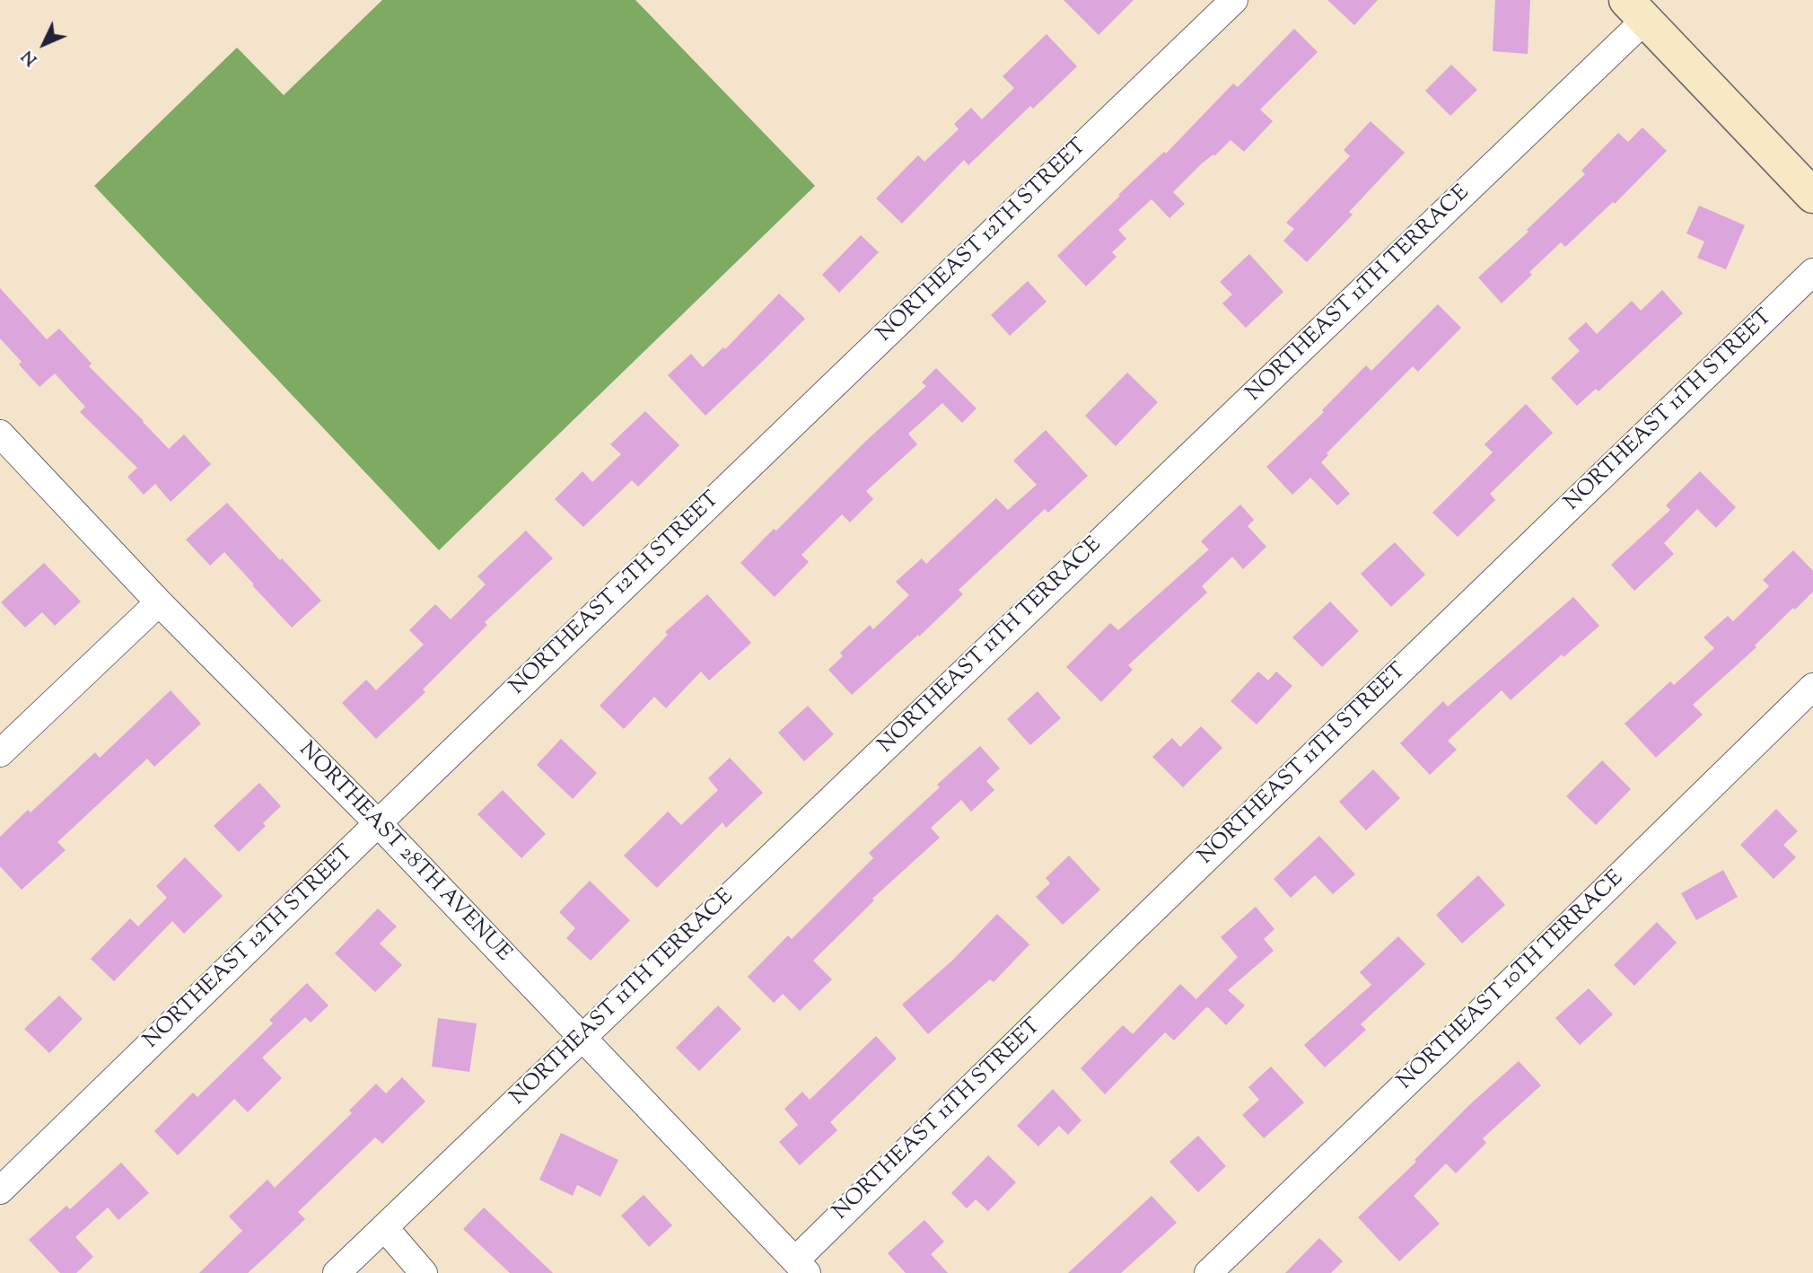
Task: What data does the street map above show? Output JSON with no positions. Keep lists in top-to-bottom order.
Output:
{
  "streets": {
    "street": [
      "NORTHEAST 12TH STREET",
      "NORTHEAST 11TH TERRACE",
      "NORTHEAST 11TH STREET",
      "NORTHEAST 28TH AVENUE",
      "NORTHEAST 10TH TERRACE"
    ]
  },
  "crossings": [
    ["NORTHEAST 12TH STREET", "NORTHEAST 28TH AVENUE"],
    ["NORTHEAST 11TH TERRACE", "NORTHEAST 28TH AVENUE"],
    ["NORTHEAST 11TH STREET", "NORTHEAST 28TH AVENUE"]
  ],
  "north": "bottom left"
}
